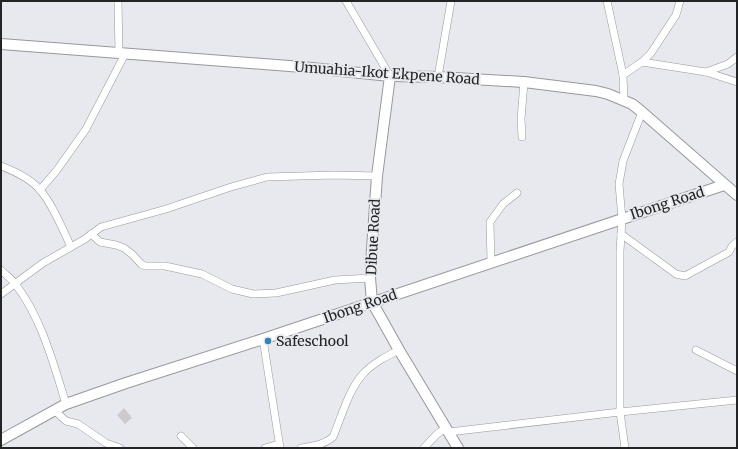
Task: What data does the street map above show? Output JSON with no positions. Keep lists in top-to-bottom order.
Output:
{
  "streets": {
    "street": ["Umuahia-Ikot Ekpene Road", "Ibong Road", "Dibue Road"]
  },
  "crossings": [
    ["Umuahia-Ikot Ekpene Road", "Ibong Road"],
    ["Umuahia-Ikot Ekpene Road", "Dibue Road"],
    ["Ibong Road", "Dibue Road"]
  ],
  "places": ["Safeschool"]
}
